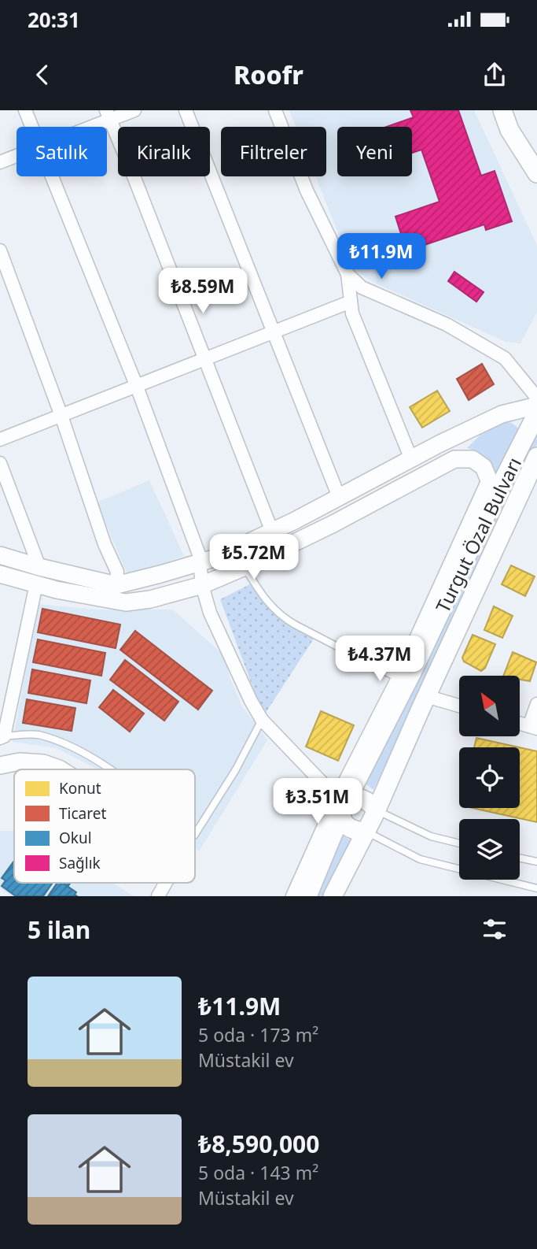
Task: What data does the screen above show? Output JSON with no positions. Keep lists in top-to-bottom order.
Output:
{
  "streets": {
    "main road": ["Turgut Özal Bulvarı"]
  },
  "legend": [
    "Konut",
    "Ticaret",
    "Okul",
    "Sağlık"
  ],
  "north": "top left",
  "page": {
    "status": "20:31",
    "header": "Roofr",
    "chip": [
      "Satılık",
      "Kiralık",
      "Filtreler",
      "Yeni"
    ],
    "price": [
      "₺11.9M",
      "₺8.59M",
      "₺5.72M",
      "₺4.37M",
      "₺3.51M"
    ],
    "heading": "5 ilan",
    "list": [
      {
        "name": "₺11.9M",
        "note": "5 oda · 173 m² · Müstakil ev"
      },
      {
        "name": "₺8,590,000",
        "note": "5 oda · 143 m² · Müstakil ev"
      }
    ]
  }
}
